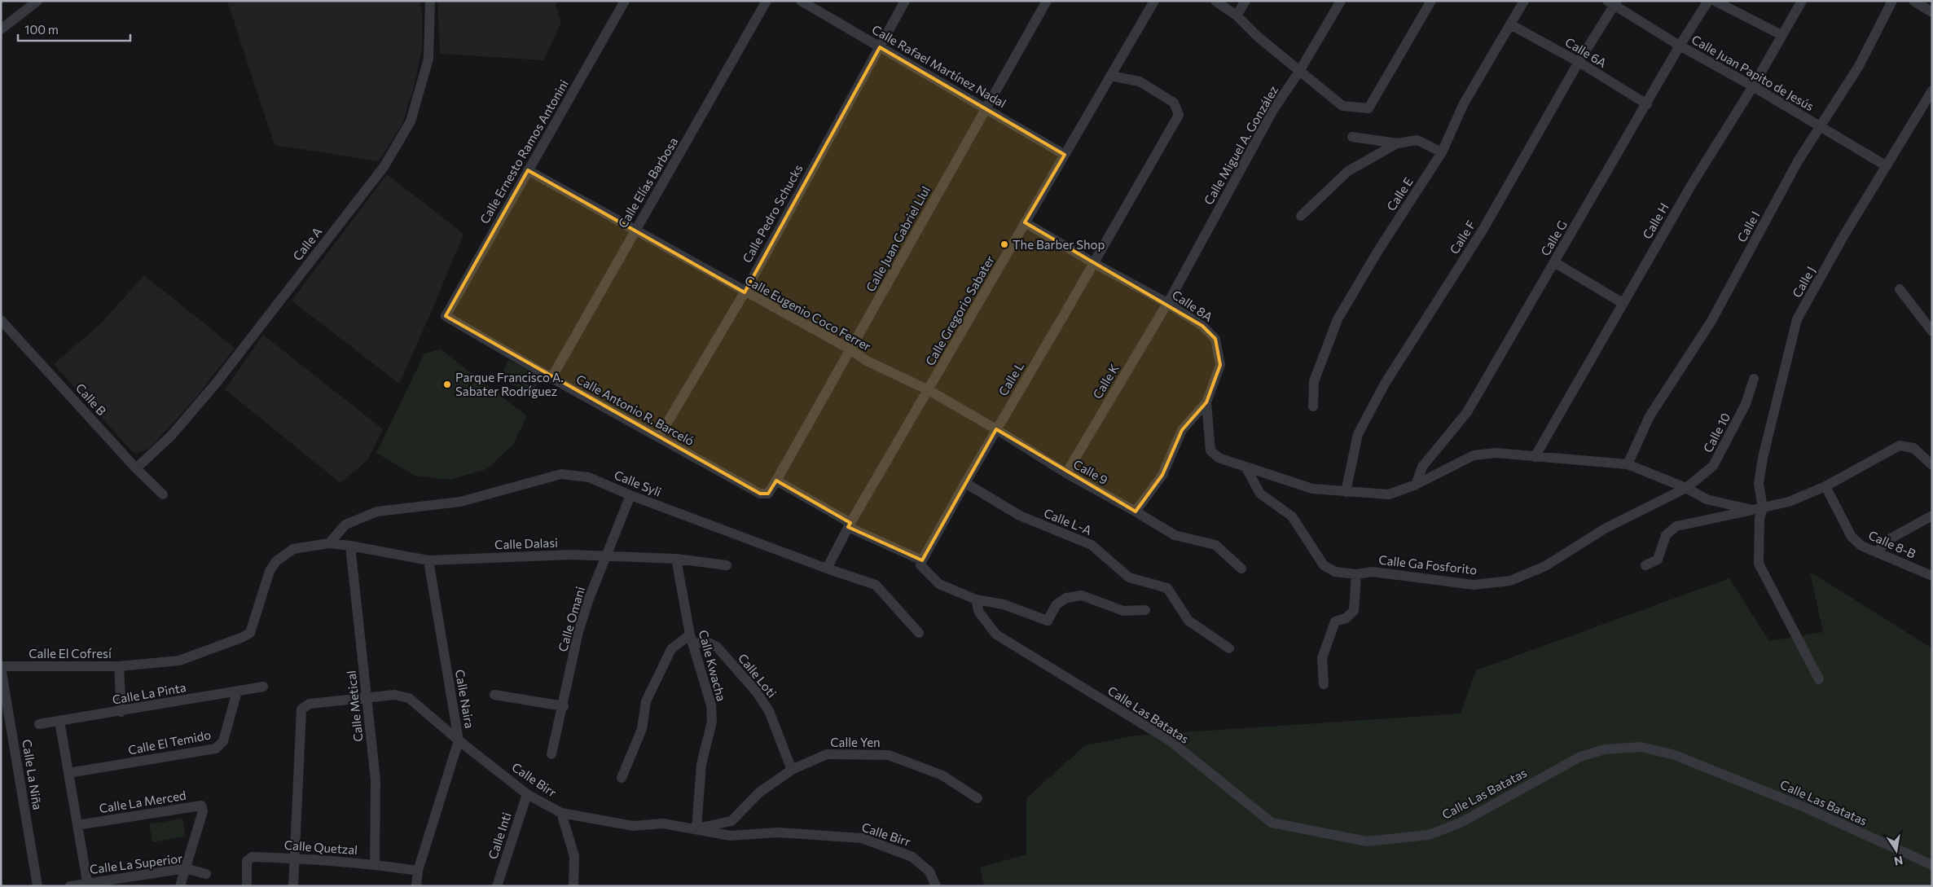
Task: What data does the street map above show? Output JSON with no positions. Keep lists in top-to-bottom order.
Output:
{
  "streets": {
    "street": [
      "Calle 6A",
      "Calle Rafael Martínez Nadal",
      "Calle Juan Papito de Jesús",
      "Calle Miguel A. González",
      "Calle Ernesto Ramos Antonini",
      "Calle Elías Barbosa",
      "Calle E",
      "Calle Pedro Schucks",
      "Calle H",
      "Calle I",
      "Calle F",
      "Calle G",
      "Calle Juan Gabriel Llul",
      "Calle A",
      "Calle J",
      "Calle 8A",
      "Calle Gregorio Sabater",
      "Calle Eugenio Coco Ferrer",
      "Calle L",
      "Calle K",
      "Calle B",
      "Calle Antonio R. Barceló",
      "Calle 10",
      "Calle 9",
      "Calle Syli",
      "Calle L-A",
      "Calle Dalasi",
      "Calle 8-B",
      "Calle Ga Fosforito",
      "Calle Omani",
      "Calle El Cofresí",
      "Calle Kwacha",
      "Calle Loti",
      "Calle La Pinta",
      "Calle Naira",
      "Calle Metical",
      "Calle Las Batatas",
      "Calle El Temido",
      "Calle Yen",
      "Calle La Niña",
      "Calle Birr",
      "Calle La Merced",
      "Calle Inti",
      "Calle Quetzal",
      "Calle La Superior"
    ]
  },
  "crossings": [
    ["Calle 6A", "Calle E"],
    ["Calle 6A", "Calle F"],
    ["Calle 6A", "Calle G"],
    ["Calle Rafael Martínez Nadal", "Calle Pedro Schucks"],
    ["Calle Rafael Martínez Nadal", "Calle Juan Gabriel Llul"],
    ["Calle Rafael Martínez Nadal", "Calle Gregorio Sabater"],
    ["Calle Juan Papito de Jesús", "Calle H"],
    ["Calle Juan Papito de Jesús", "Calle I"],
    ["Calle Juan Papito de Jesús", "Calle F"],
    ["Calle Juan Papito de Jesús", "Calle G"],
    ["Calle Juan Papito de Jesús", "Calle J"],
    ["Calle Miguel A. González", "Calle 8A"],
    ["Calle Miguel A. González", "Calle K"],
    ["Calle Ernesto Ramos Antonini", "Calle Eugenio Coco Ferrer"],
    ["Calle Ernesto Ramos Antonini", "Calle Antonio R. Barceló"],
    ["Calle Elías Barbosa", "Calle Eugenio Coco Ferrer"],
    ["Calle Elías Barbosa", "Calle Antonio R. Barceló"],
    ["Calle Pedro Schucks", "Calle Eugenio Coco Ferrer"],
    ["Calle Pedro Schucks", "Calle Antonio R. Barceló"],
    ["Calle Juan Gabriel Llul", "Calle Eugenio Coco Ferrer"],
    ["Calle Juan Gabriel Llul", "Calle Antonio R. Barceló"],
    ["Calle A", "Calle B"],
    ["Calle 8A", "Calle Gregorio Sabater"],
    ["Calle 8A", "Calle L"],
    ["Calle 8A", "Calle K"],
    ["Calle 8A", "Calle 9"],
    ["Calle Gregorio Sabater", "Calle Eugenio Coco Ferrer"],
    ["Calle Gregorio Sabater", "Calle L"],
    ["Calle Gregorio Sabater", "Calle 9"],
    ["Calle Gregorio Sabater", "Calle Syli"],
    ["Calle Eugenio Coco Ferrer", "Calle 9"],
    ["Calle L", "Calle 9"],
    ["Calle L", "Calle L-A"],
    ["Calle K", "Calle 9"],
    ["Calle 10", "Calle Ga Fosforito"],
    ["Calle Syli", "Calle Dalasi"],
    ["Calle Syli", "Calle Omani"],
    ["Calle Dalasi", "Calle Omani"],
    ["Calle Dalasi", "Calle El Cofresí"],
    ["Calle Dalasi", "Calle Kwacha"],
    ["Calle Dalasi", "Calle Naira"],
    ["Calle Dalasi", "Calle Metical"],
    ["Calle El Cofresí", "Calle La Pinta"],
    ["Calle El Cofresí", "Calle La Niña"],
    ["Calle Kwacha", "Calle Loti"],
    ["Calle Kwacha", "Calle Yen"],
    ["Calle Kwacha", "Calle Birr"],
    ["Calle Loti", "Calle Yen"],
    ["Calle La Pinta", "Calle El Temido"],
    ["Calle Naira", "Calle Birr"],
    ["Calle Naira", "Calle Quetzal"],
    ["Calle Metical", "Calle Birr"],
    ["Calle Metical", "Calle Quetzal"],
    ["Calle Yen", "Calle Birr"],
    ["Calle Birr", "Calle Inti"],
    ["Calle Birr", "Calle Quetzal"],
    ["Calle La Merced", "Calle La Superior"]
  ],
  "places": ["The Barber Shop", "Parque Francisco A. Sabater Rodríguez"],
  "scale_bar": "100 m",
  "north": "bottom"
}
